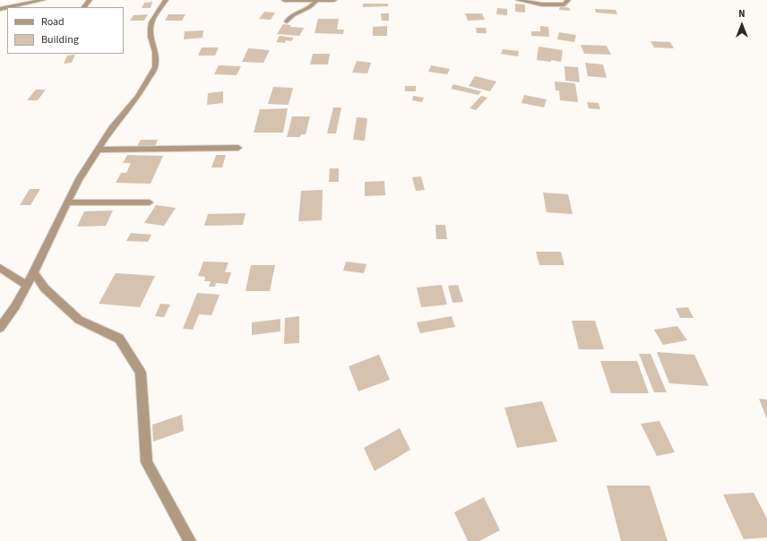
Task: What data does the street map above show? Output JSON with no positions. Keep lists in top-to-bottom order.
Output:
{
  "legend": ["Road", "Building"],
  "north": "top"
}
